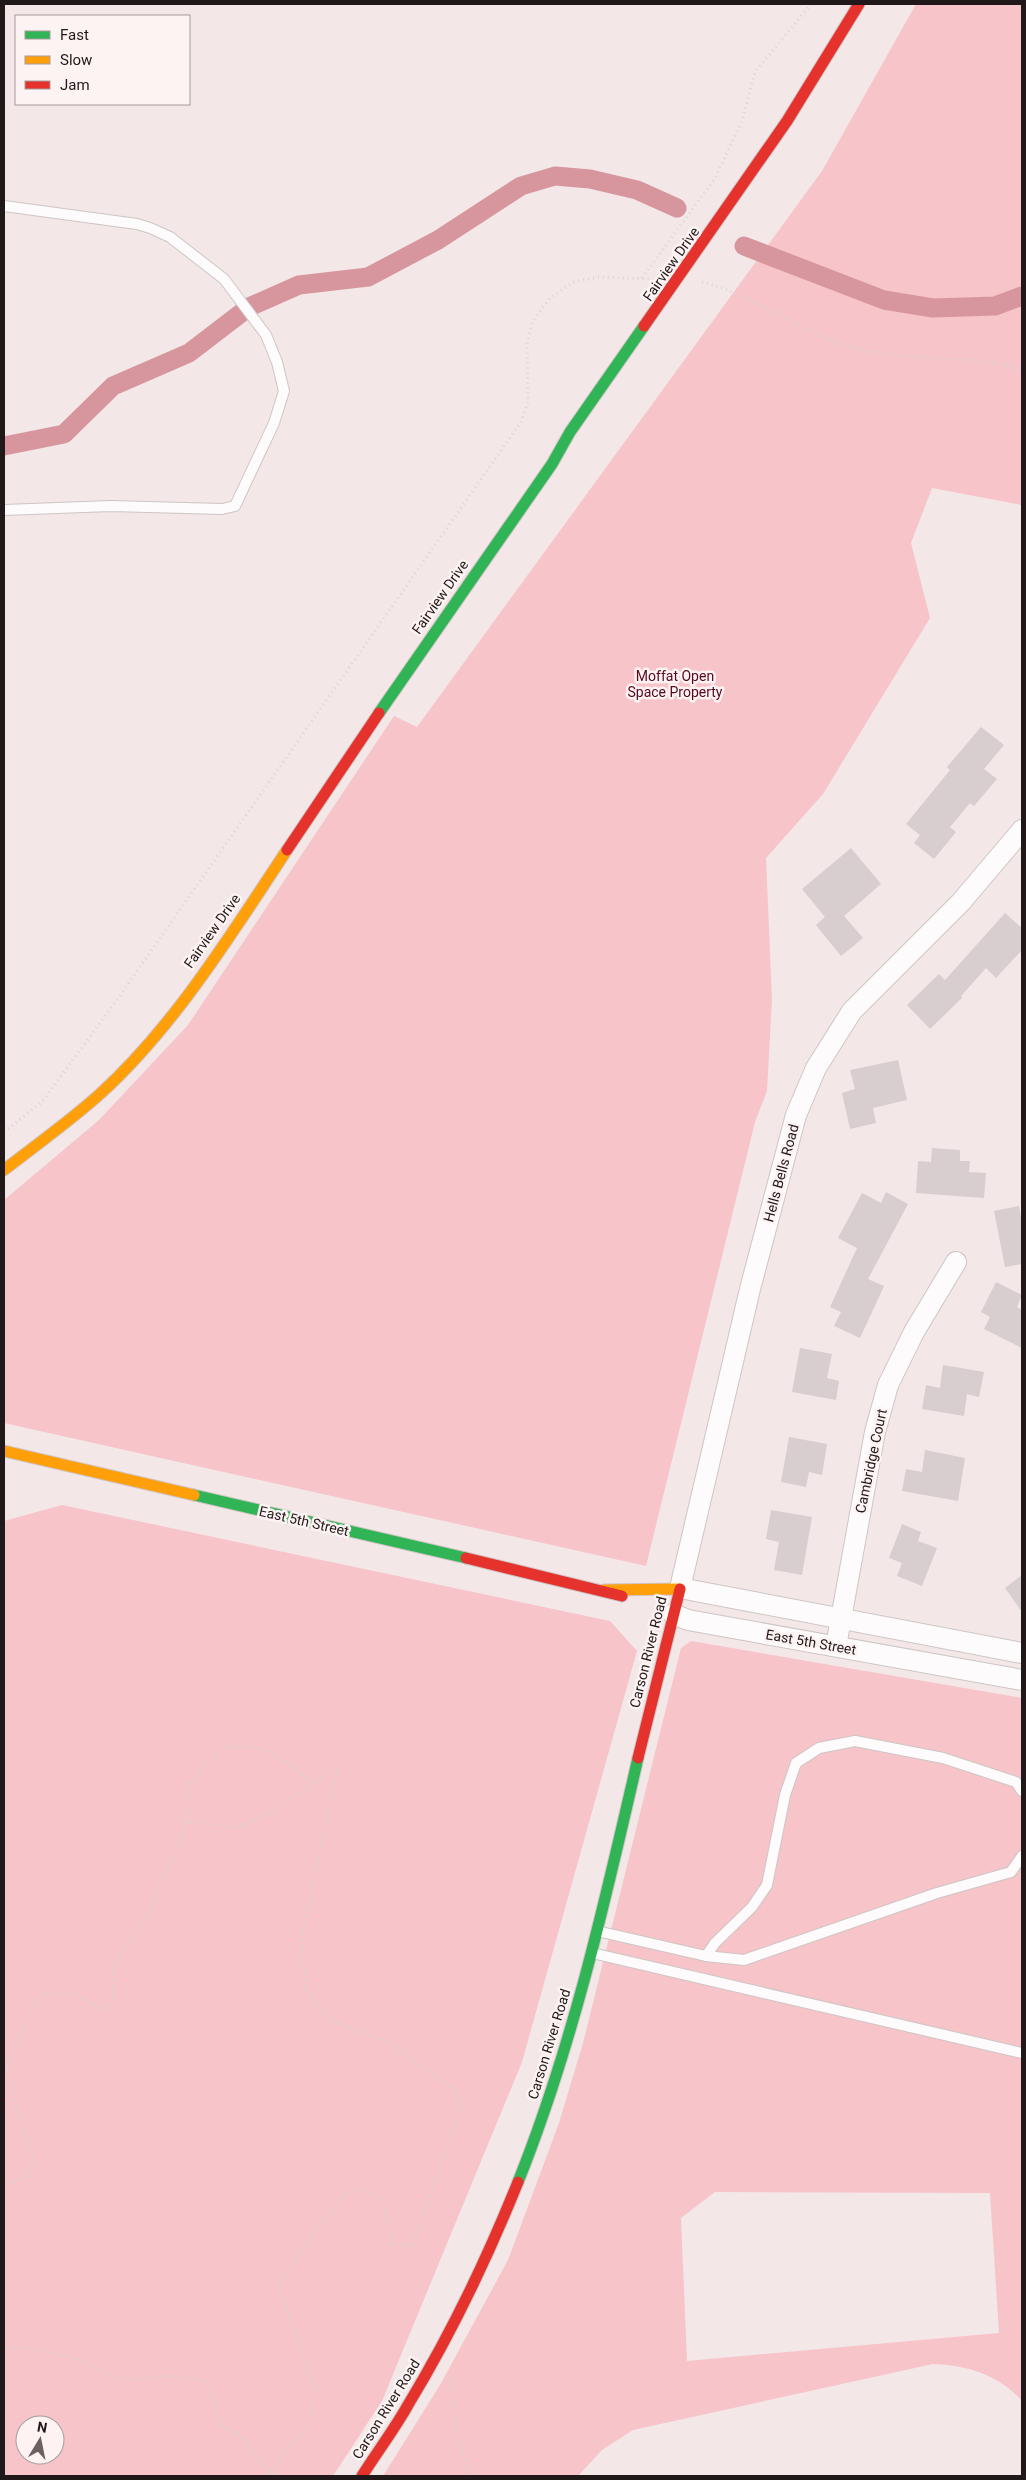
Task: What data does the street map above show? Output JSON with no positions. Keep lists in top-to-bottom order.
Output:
{
  "streets": {
    "street": [
      "Fairview Drive",
      "Hells Bells Road",
      "Cambridge Court",
      "East 5th Street",
      "Carson River Road"
    ]
  },
  "crossings": [
    ["Hells Bells Road", "East 5th Street"],
    ["Hells Bells Road", "Carson River Road"],
    ["Cambridge Court", "East 5th Street"],
    ["East 5th Street", "Carson River Road"]
  ],
  "parks": ["Moffat Open Space Property"],
  "legend": ["Fast", "Slow", "Jam"],
  "north": "top"
}
